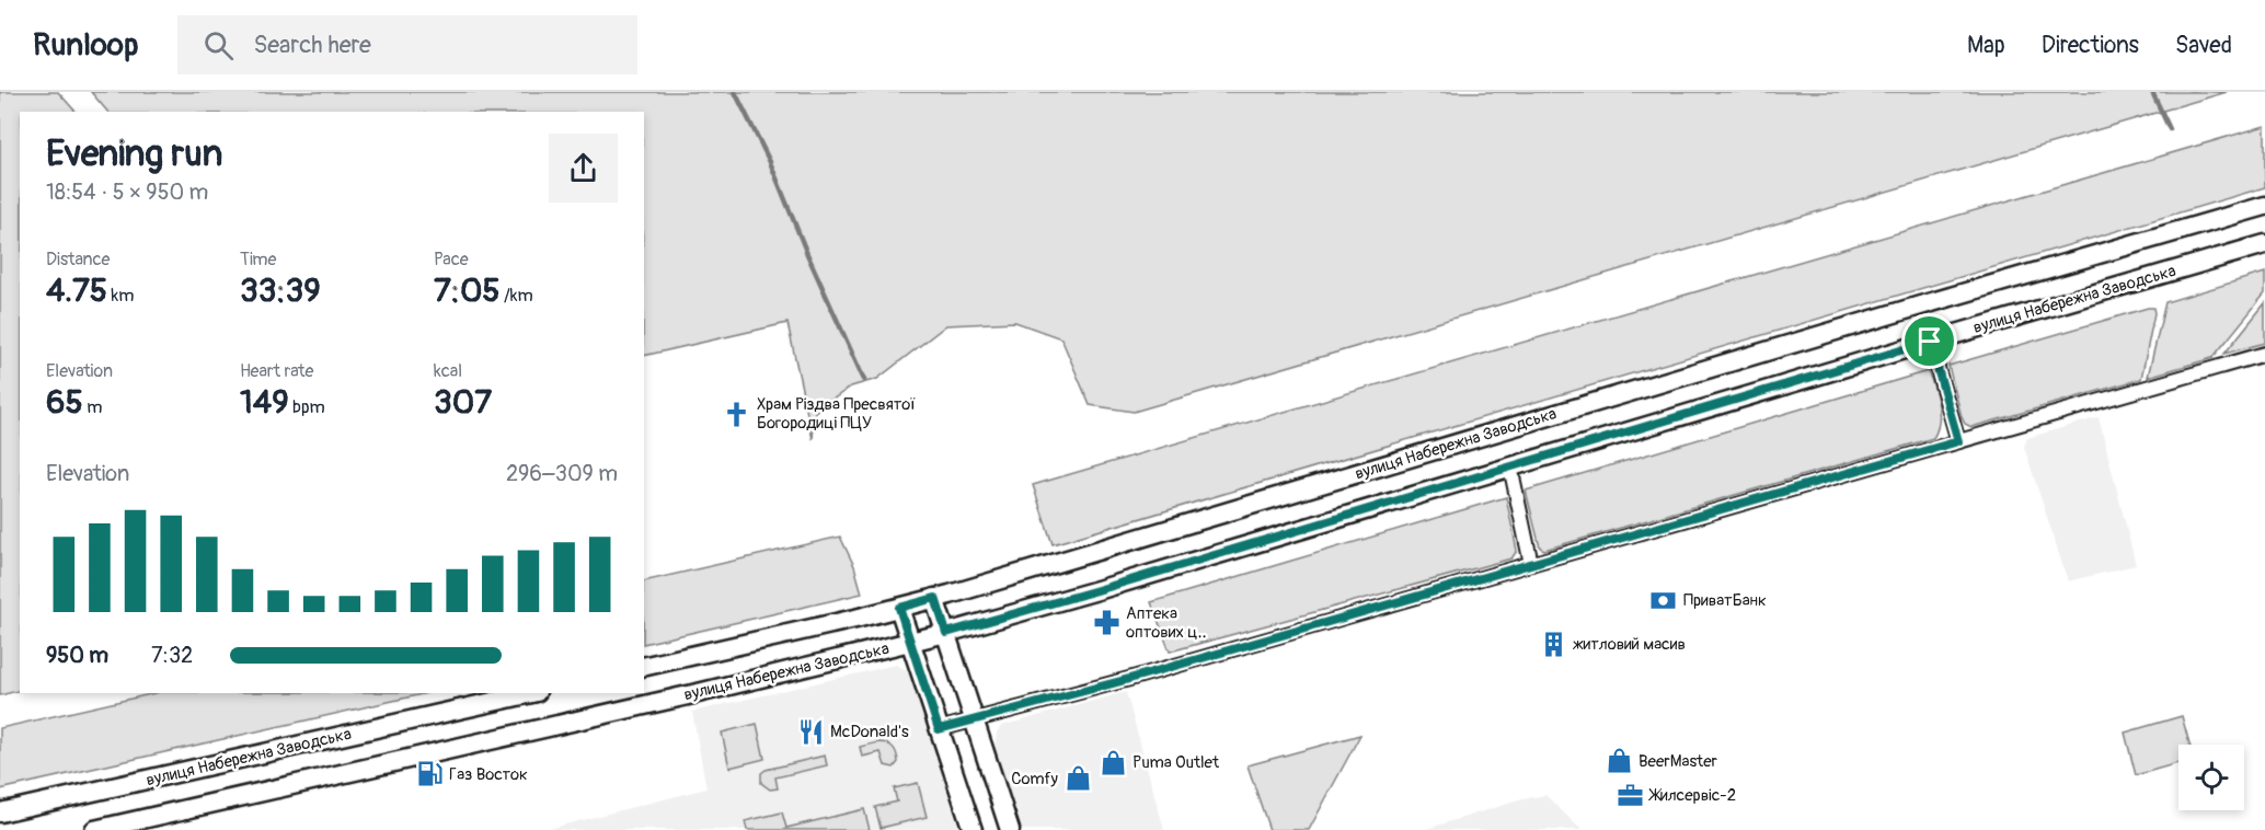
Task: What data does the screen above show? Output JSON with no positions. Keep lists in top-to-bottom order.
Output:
{
  "streets": {
    "main road": ["вулиця Набережна Заводська"]
  },
  "places": {
    "church": ["Храм Різдва Пресвятої Богородиці ПЦУ"],
    "bank": ["ПриватБанк"],
    "pharmacy": ["Аптека оптових ц‥"],
    "building": ["житловий масив"],
    "restaurant": ["McDonald's"],
    "shop": ["BeerMaster", "Puma Outlet", "Comfy"],
    "fuel station": ["Газ Восток"],
    "office": ["Жилсервіс-2"]
  },
  "page": {
    "header": "Runloop",
    "search": "Search here",
    "nav": ["Map", "Directions", "Saved"],
    "heading": ["Evening run", "18:54 · 5 × 950 m"],
    "stats": [
      ["Distance", "4.75 km"],
      ["Time", "33:39"],
      ["Pace", "7:05 /km"],
      ["Elevation", "65 m"],
      ["Heart rate", "149 bpm"],
      ["kcal", "307"]
    ],
    "chart": ["Elevation", "296–309 m"],
    "list": [
      {
        "name": "950 m",
        "note": "7:32"
      }
    ]
  }
}
